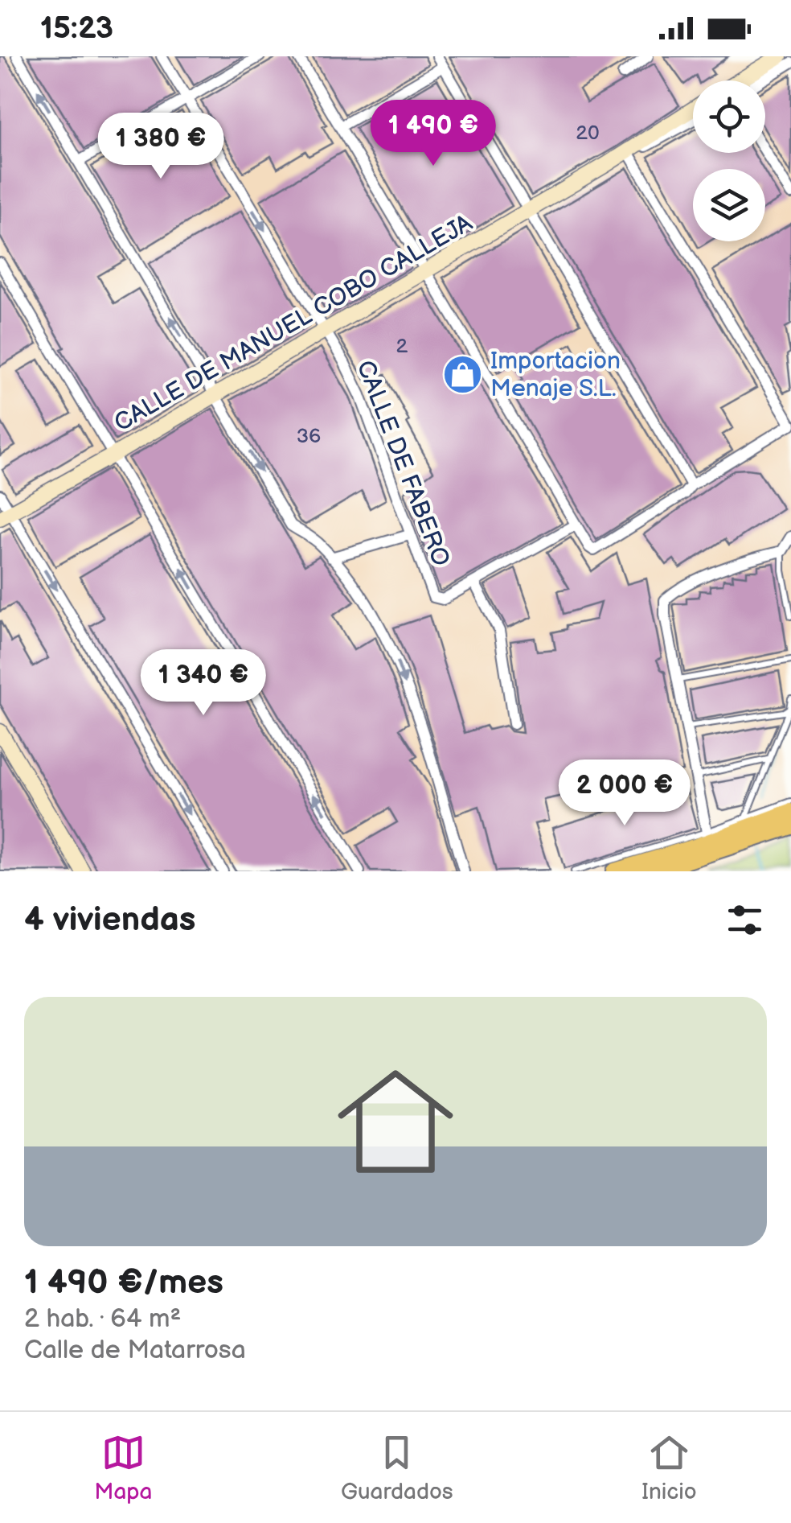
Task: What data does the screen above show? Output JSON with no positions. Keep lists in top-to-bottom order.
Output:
{
  "streets": {
    "street": ["CALLE DE MANUEL COBO CALLEJA", "CALLE DE FABERO"]
  },
  "crossings": [
    ["CALLE DE MANUEL COBO CALLEJA", "CALLE DE FABERO"]
  ],
  "one_way": ["CALLE DE FABERO"],
  "places": {
    "shop": ["Importacion Menaje S.L."]
  },
  "house_numbers": ["20", "2", "36"],
  "page": {
    "status": "15:23",
    "price": [
      "1 490 €",
      "1 380 €",
      "1 340 €",
      "2 000 €"
    ],
    "heading": "4 viviendas",
    "list": [
      {
        "name": "1 490 €/mes",
        "note": "2 hab. · 64 m² · Calle de Matarrosa"
      }
    ],
    "tabs": ["Mapa", "Guardados", "Inicio"]
  }
}
